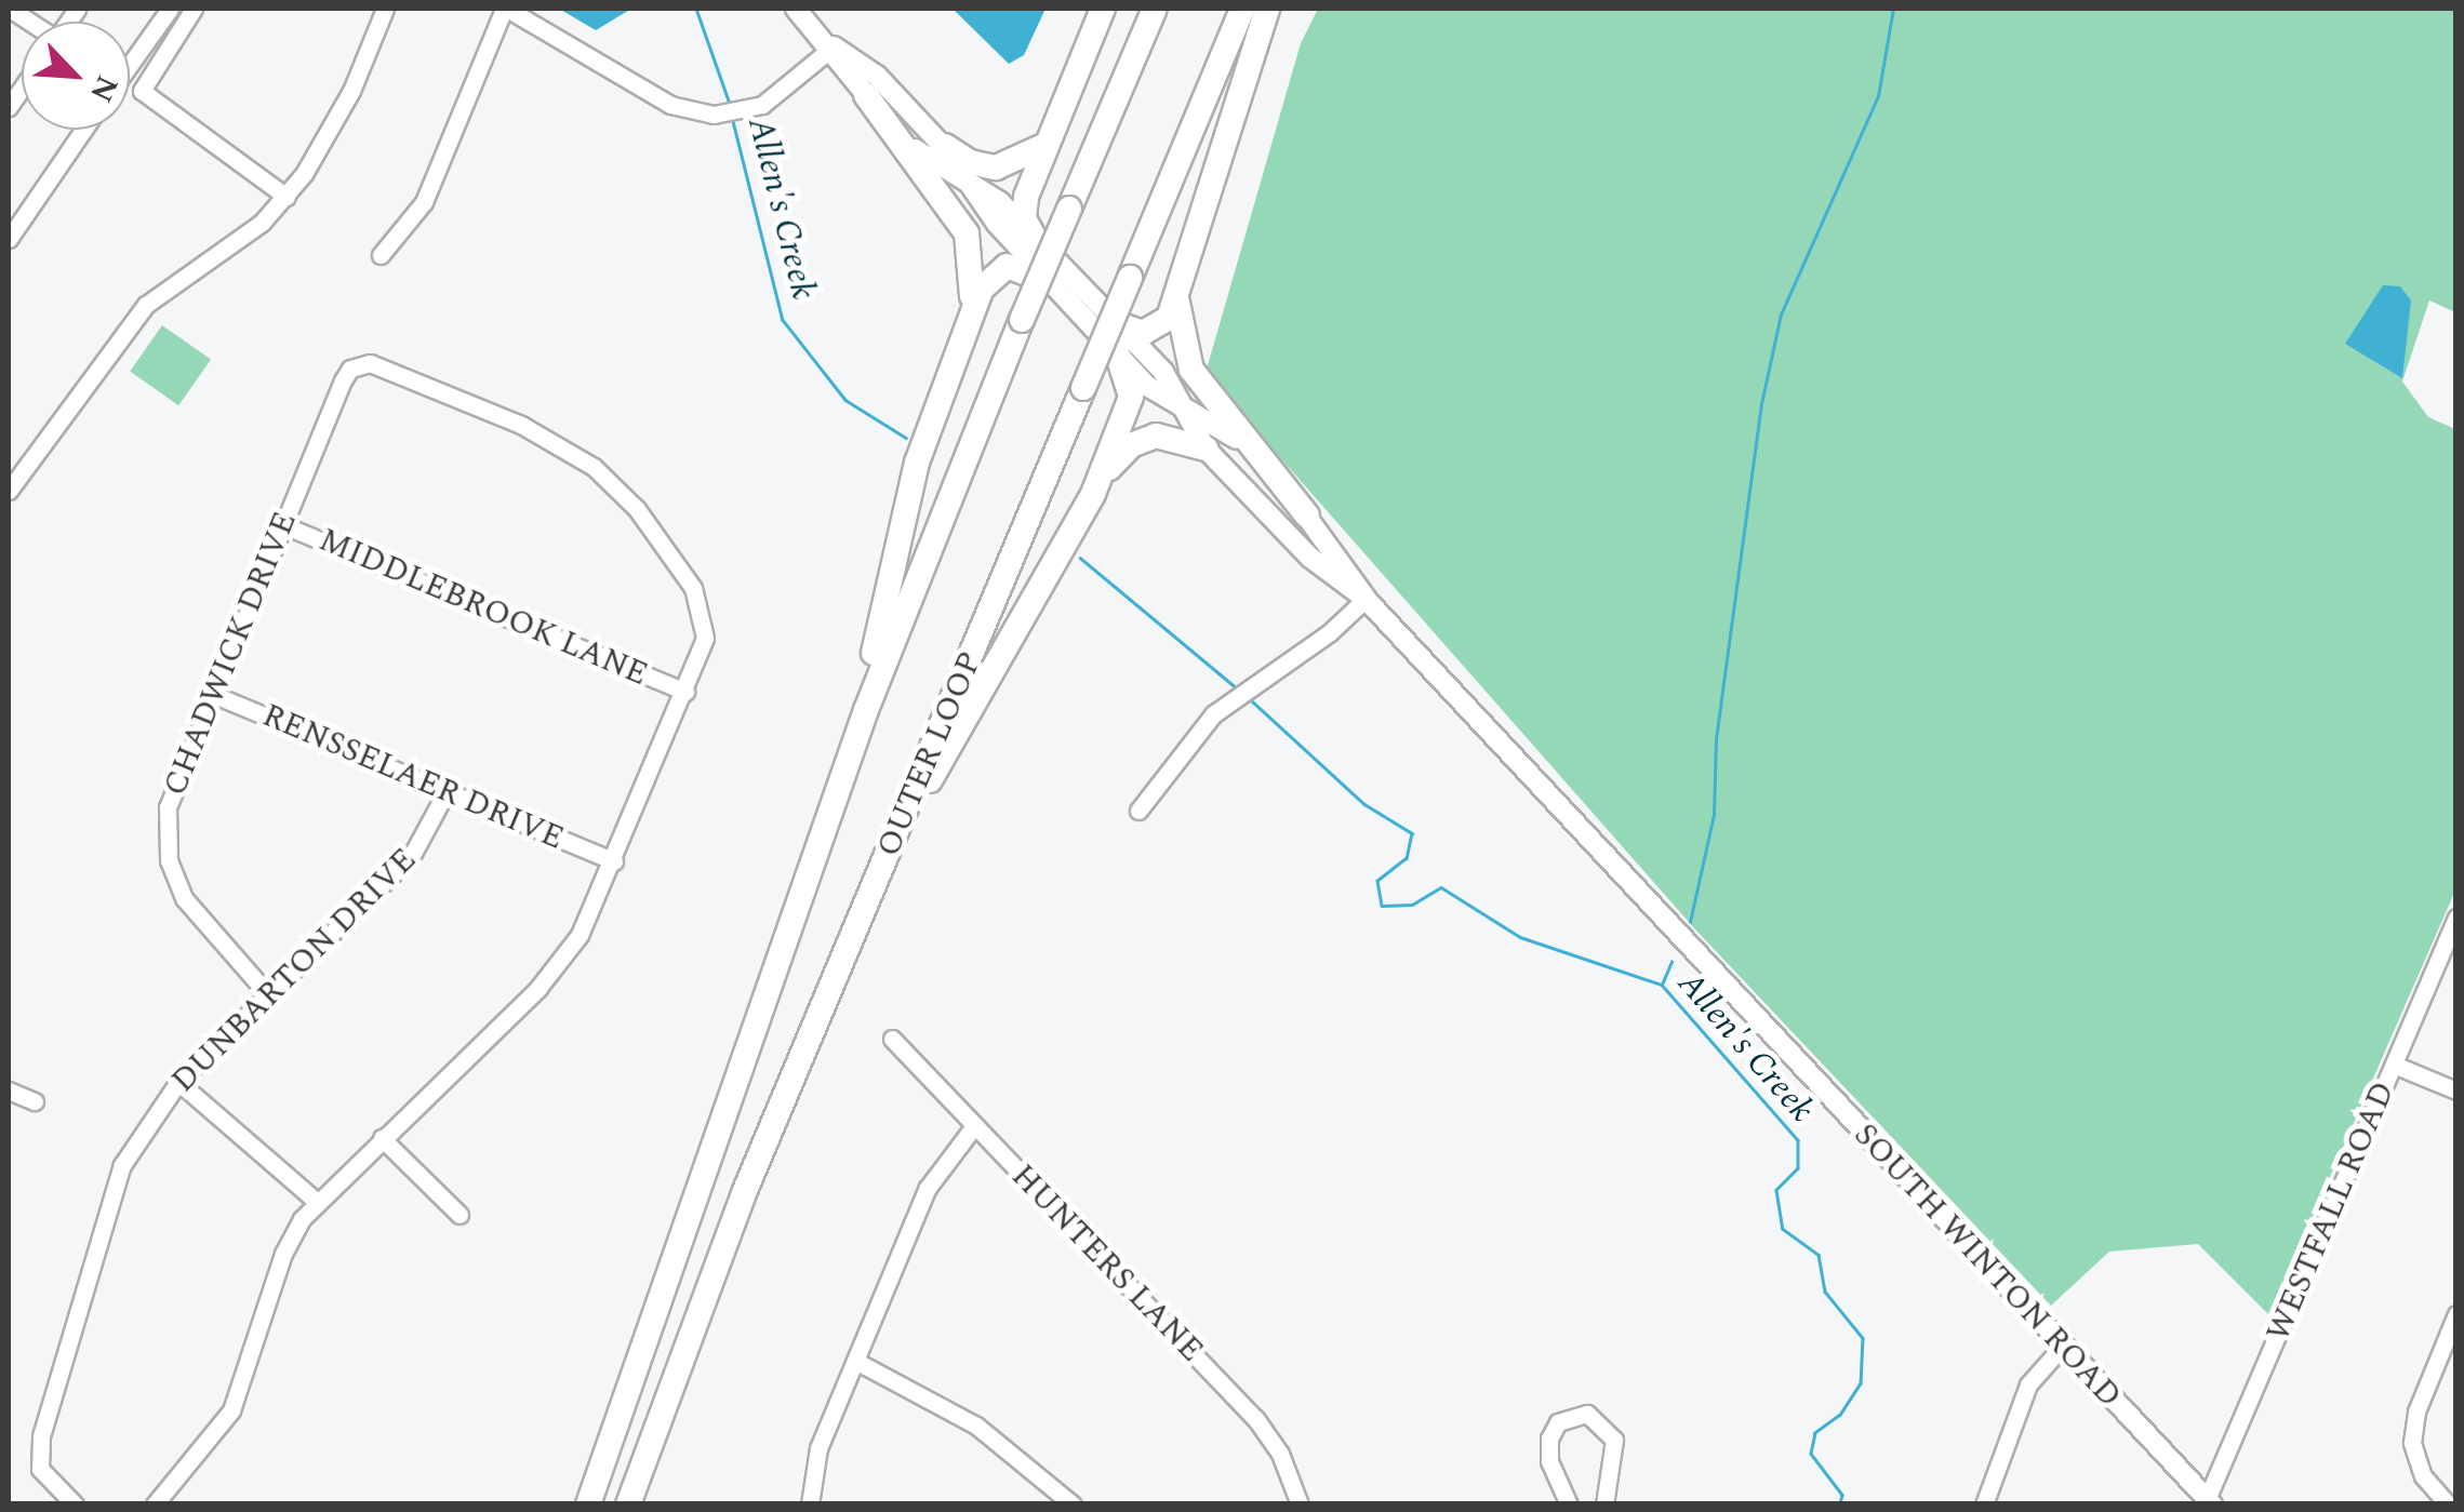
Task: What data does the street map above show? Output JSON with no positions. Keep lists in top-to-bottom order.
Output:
{
  "streets": {
    "highway": ["OUTER LOOP"],
    "main road": ["SOUTH WINTON ROAD"],
    "street": [
      "MIDDLEBROOK LANE",
      "CHADWICK DRIVE",
      "RENSSELAER DRIVE",
      "DUNBARTON DRIVE",
      "WESTFALL ROAD",
      "HUNTERS LANE"
    ]
  },
  "crossings": [
    ["MIDDLEBROOK LANE", "CHADWICK DRIVE"],
    ["CHADWICK DRIVE", "RENSSELAER DRIVE"],
    ["CHADWICK DRIVE", "DUNBARTON DRIVE"],
    ["RENSSELAER DRIVE", "DUNBARTON DRIVE"],
    ["WESTFALL ROAD", "SOUTH WINTON ROAD"]
  ],
  "water": ["Allen's Creek"],
  "north": "bottom right"
}
